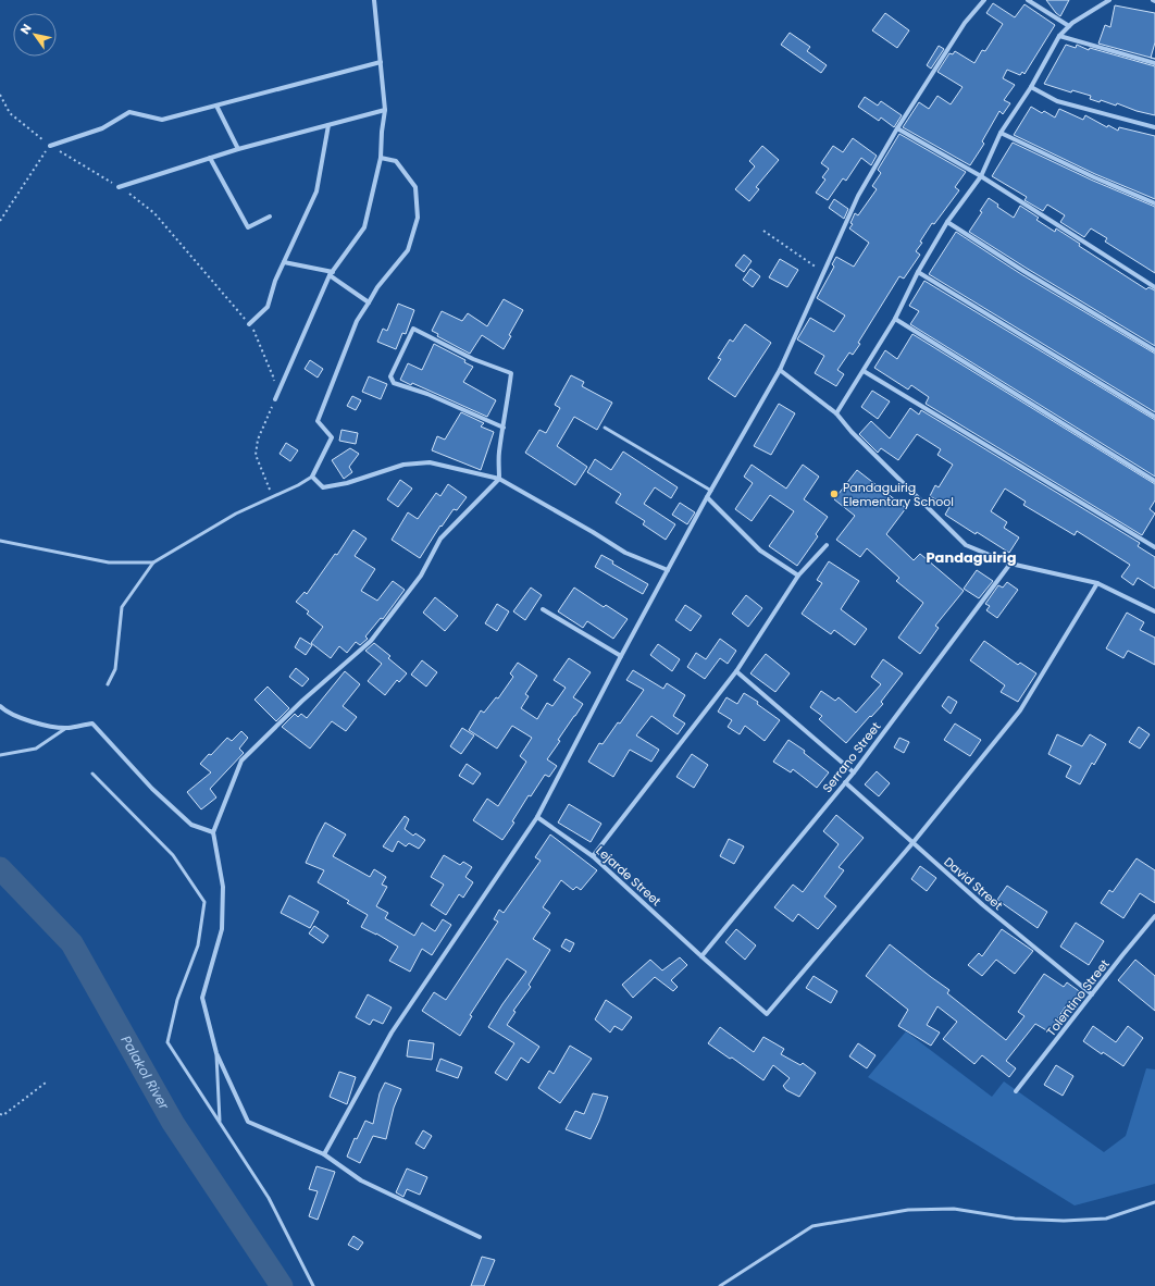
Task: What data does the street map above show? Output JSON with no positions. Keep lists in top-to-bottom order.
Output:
{
  "streets": {
    "street": [
      "Serrano Street",
      "Lejarde Street",
      "David Street",
      "Tolentino Street"
    ]
  },
  "crossings": [
    ["Serrano Street", "Lejarde Street"],
    ["Serrano Street", "David Street"],
    ["Lejarde Street", "David Street"],
    ["David Street", "Tolentino Street"]
  ],
  "districts": ["Pandaguirig"],
  "water": ["Palakol River"],
  "places": ["Pandaguirig Elementary School"],
  "north": "top left"
}
